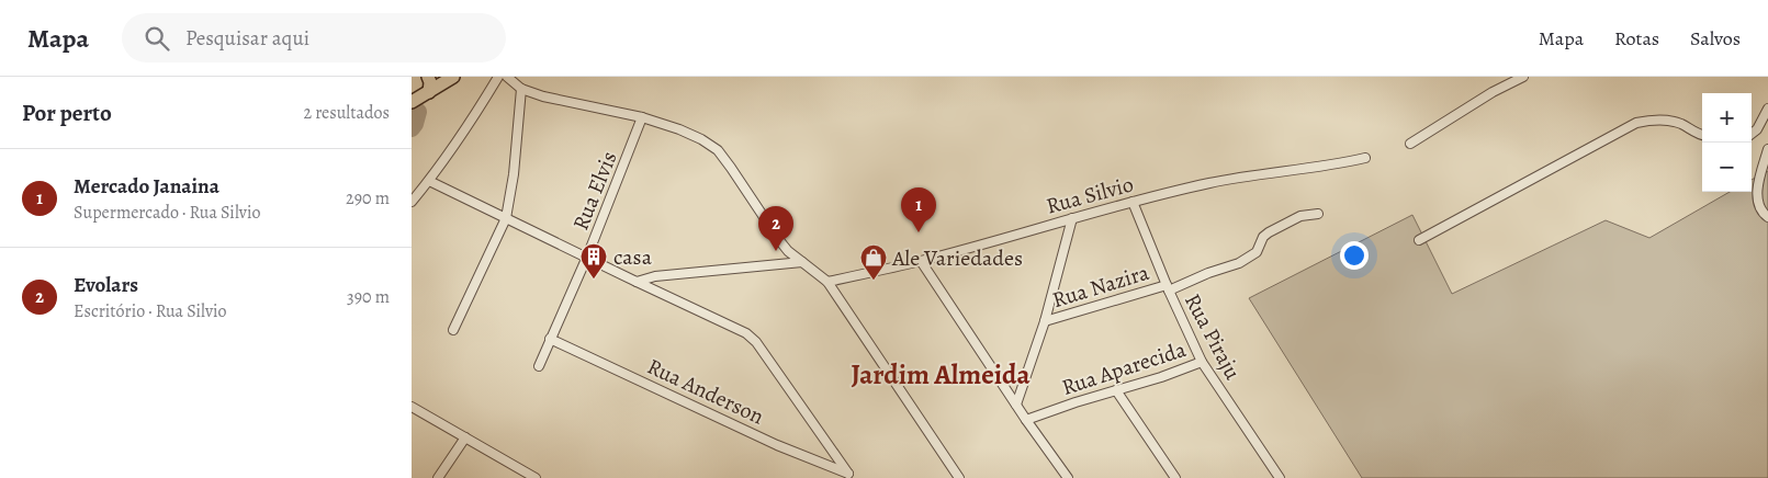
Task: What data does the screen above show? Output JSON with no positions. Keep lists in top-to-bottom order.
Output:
{
  "streets": {
    "street": [
      "Rua Elvis",
      "Rua Silvio",
      "Rua Nazira",
      "Rua Piraju",
      "Rua Aparecida",
      "Rua Anderson"
    ]
  },
  "crossings": [
    ["Rua Elvis", "Rua Anderson"],
    ["Rua Silvio", "Rua Piraju"],
    ["Rua Nazira", "Rua Piraju"],
    ["Rua Piraju", "Rua Aparecida"]
  ],
  "districts": ["Jardim Almeida"],
  "places": {
    "building": ["casa"],
    "shop": ["Ale Variedades"]
  },
  "page": {
    "header": "Mapa",
    "search": "Pesquisar aqui",
    "nav": ["Mapa", "Rotas", "Salvos"],
    "heading": ["Por perto", "2 resultados"],
    "map_buttons": ["+", "−"],
    "list": [
      {
        "mark": "1",
        "name": "Mercado Janaina",
        "note": "Supermercado · Rua Silvio",
        "value": "290 m"
      },
      {
        "mark": "2",
        "name": "Evolars",
        "note": "Escritório · Rua Silvio",
        "value": "390 m"
      }
    ],
    "pins": ["1", "2"]
  }
}
